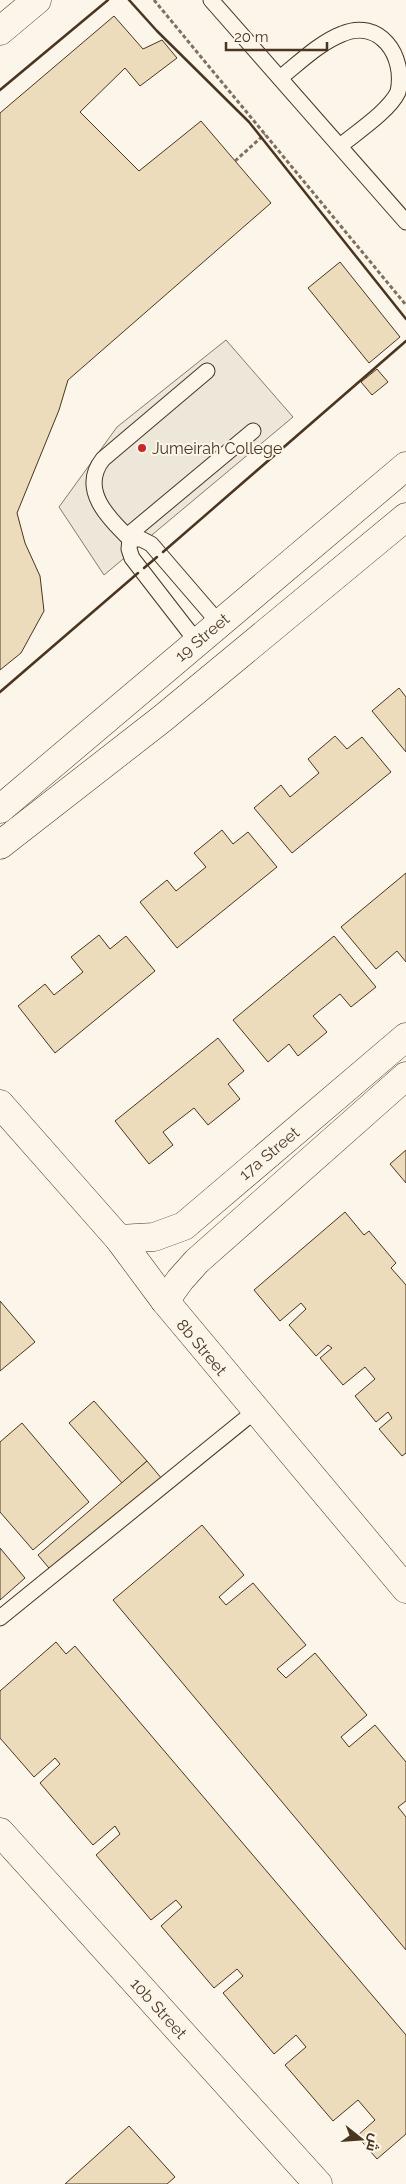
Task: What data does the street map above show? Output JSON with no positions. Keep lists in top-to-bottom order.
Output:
{
  "streets": {
    "street": [
      "19 Street",
      "17a Street",
      "8b Street",
      "10b Street"
    ]
  },
  "crossings": [
    ["17a Street", "8b Street"]
  ],
  "places": ["Jumeirah College"],
  "scale_bar": "20 m",
  "north": "right"
}
